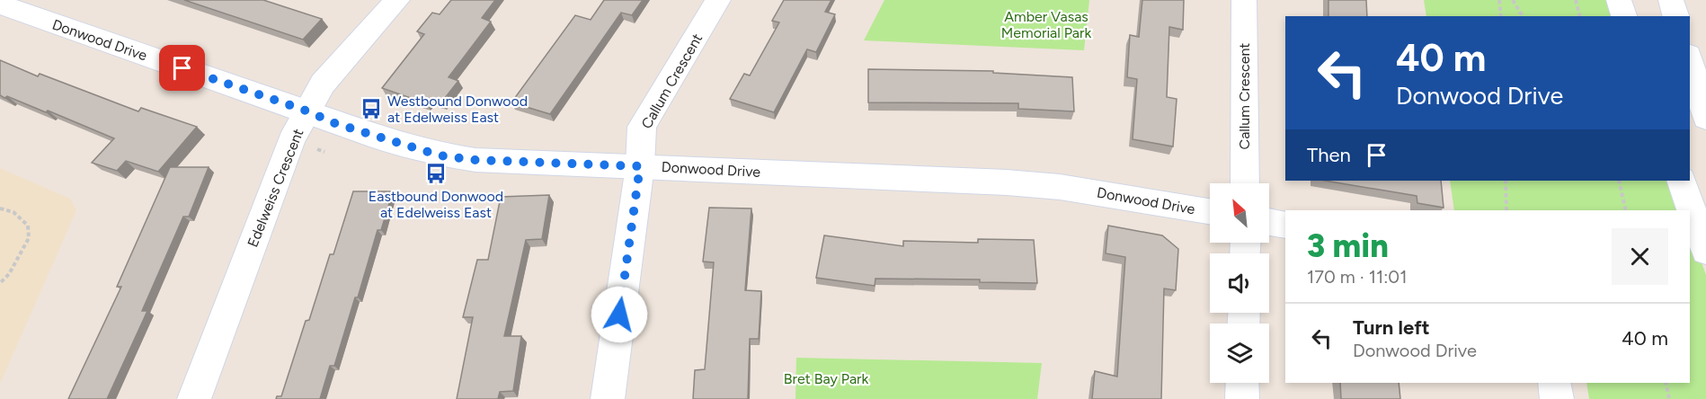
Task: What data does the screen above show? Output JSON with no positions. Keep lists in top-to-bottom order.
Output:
{
  "streets": {
    "street": ["Donwood Drive", "Callum Crescent", "Edelweiss Crescent"]
  },
  "crossings": [
    ["Donwood Drive", "Callum Crescent"],
    ["Donwood Drive", "Edelweiss Crescent"]
  ],
  "parks": ["Amber Vasas Memorial Park", "Bret Bay Park"],
  "places": {
    "bus stop": ["Westbound Donwood at Edelweiss East", "Eastbound Donwood at Edelweiss East"]
  },
  "north": "top left",
  "page": {
    "turn": ["40 m", "Donwood Drive"],
    "then": "Then",
    "heading": ["3 min", "170 m · 11:01"],
    "list": [
      {
        "name": "Turn left",
        "note": "Donwood Drive",
        "value": "40 m"
      }
    ]
  }
}
